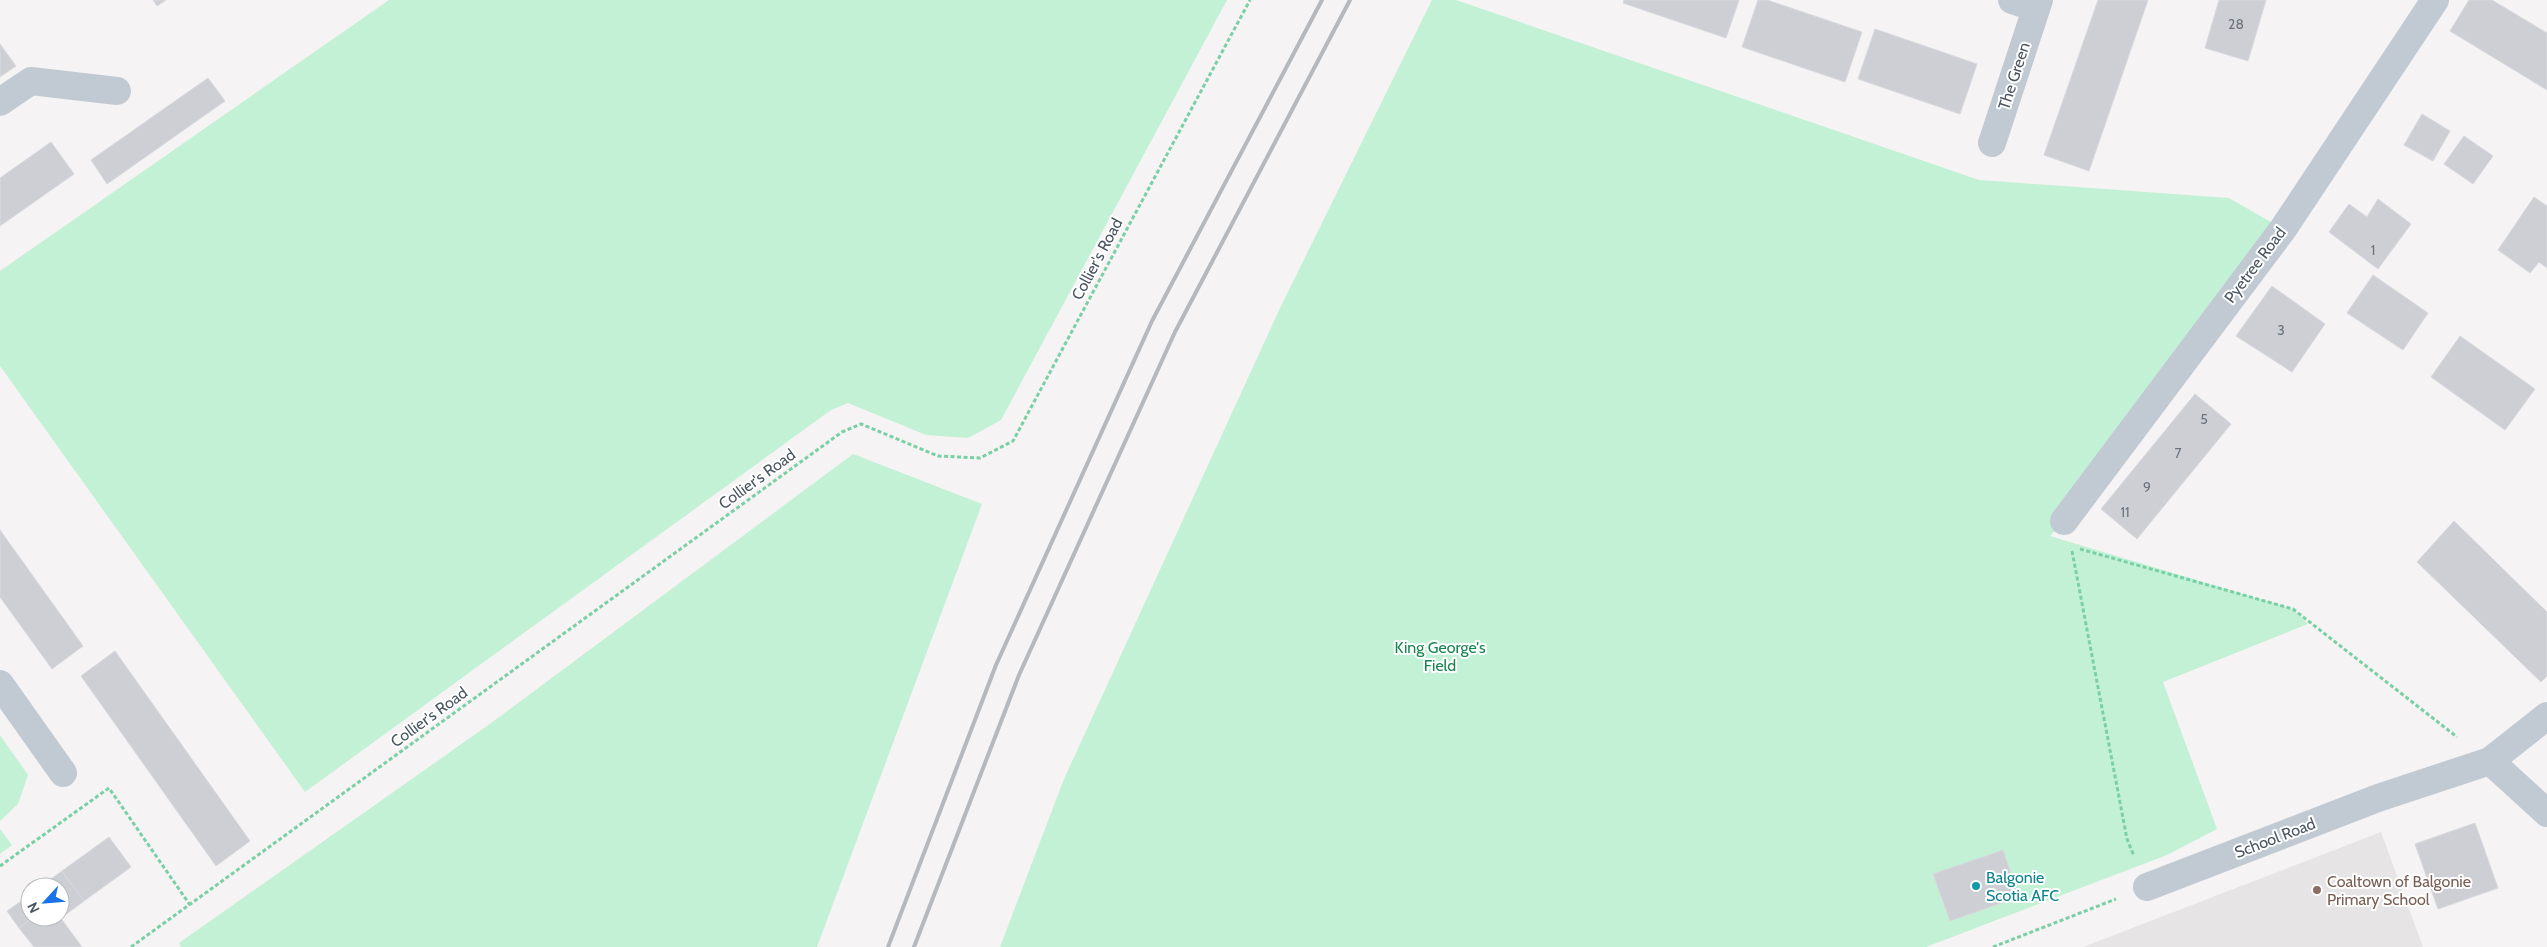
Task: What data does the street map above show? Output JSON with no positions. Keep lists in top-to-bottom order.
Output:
{
  "streets": {
    "street": ["The Green", "Pyetree Road", "School Road"],
    "path": ["Collier's Road"]
  },
  "parks": ["King George's Field"],
  "places": ["Balgonie Scotia AFC", "Coaltown of Balgonie Primary School"],
  "house_numbers": [
    "28",
    "1",
    "3",
    "5",
    "7",
    "9",
    "11"
  ],
  "north": "bottom left"
}
